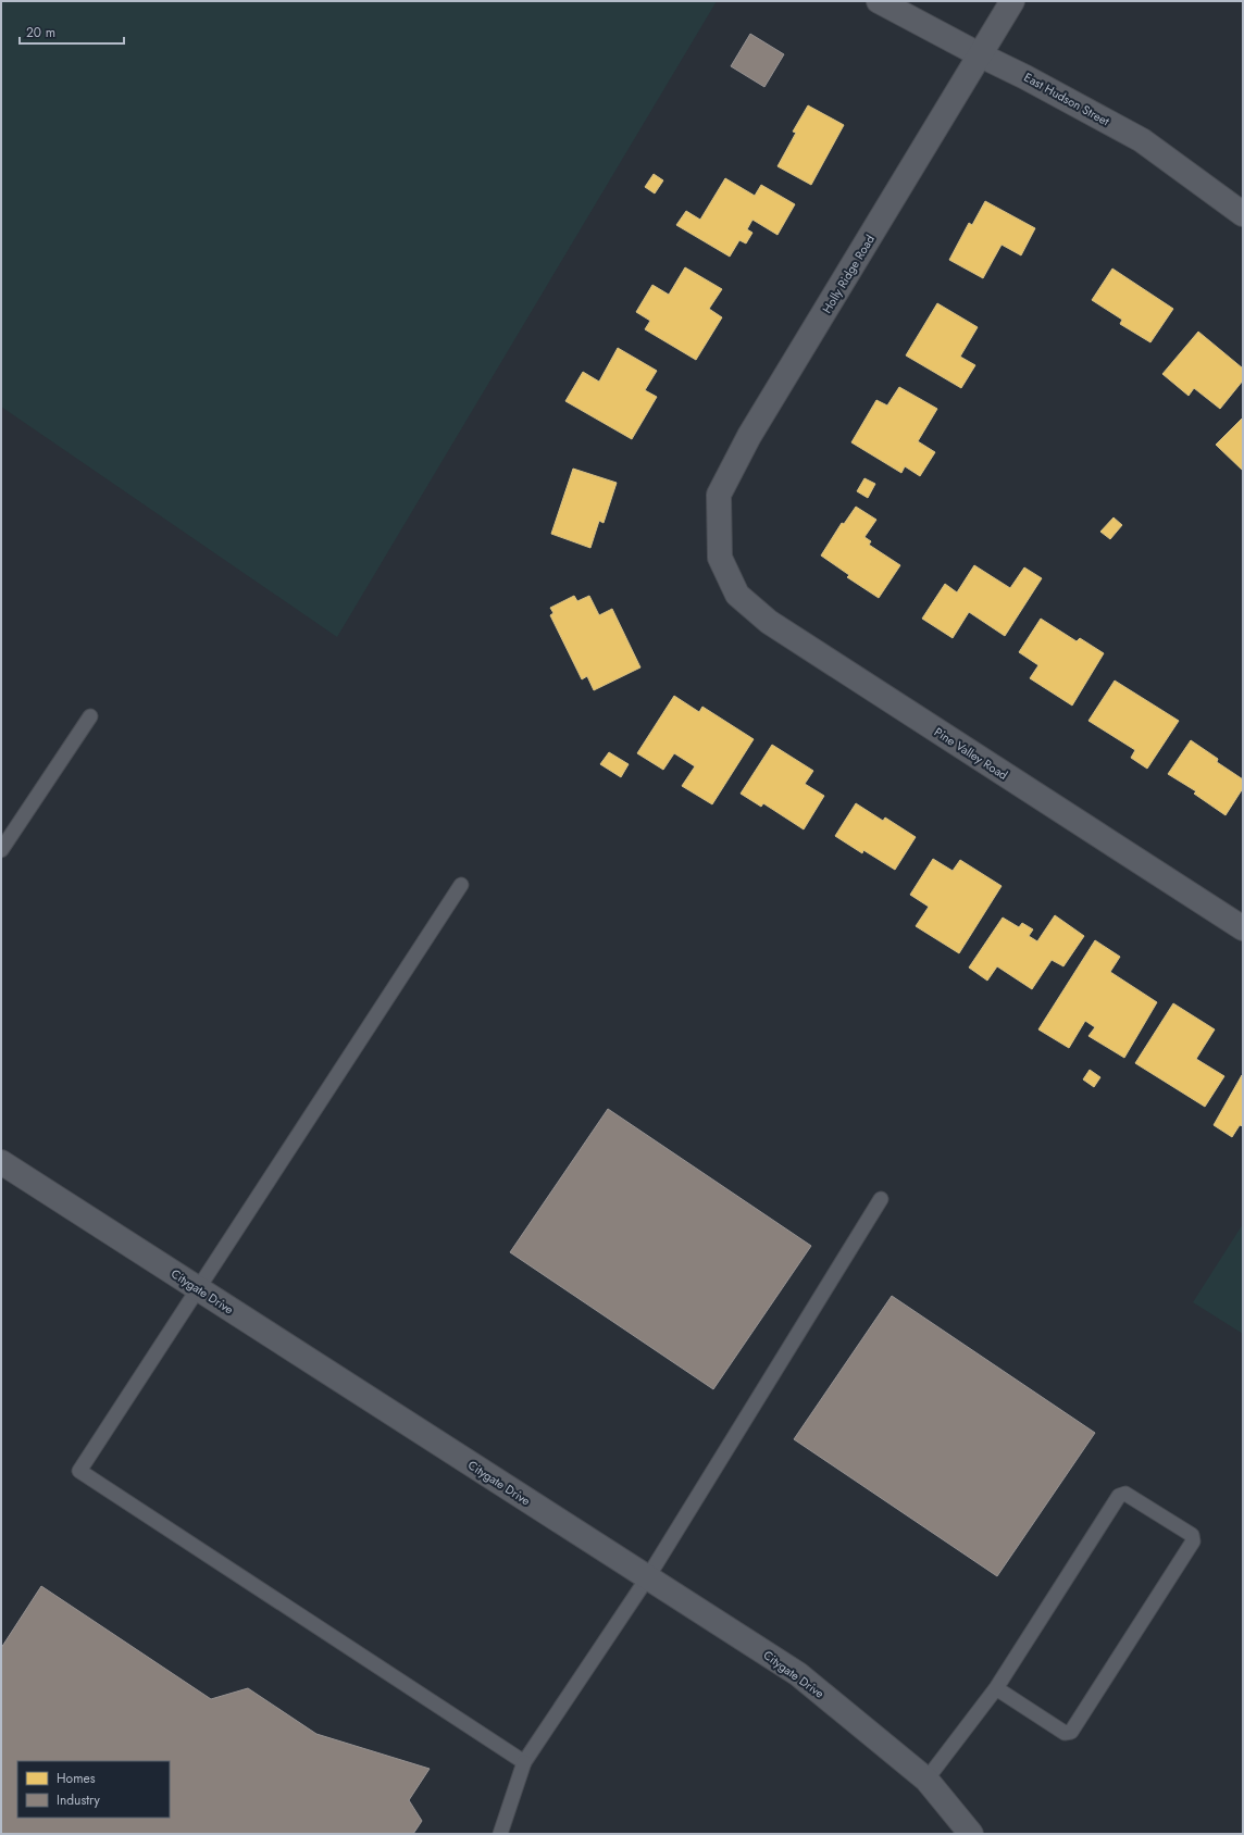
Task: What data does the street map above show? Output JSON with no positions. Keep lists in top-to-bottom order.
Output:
{
  "streets": {
    "street": [
      "East Hudson Street",
      "Holly Ridge Road",
      "Pine Valley Road",
      "Citygate Drive"
    ]
  },
  "crossings": [
    ["East Hudson Street", "Holly Ridge Road"],
    ["Holly Ridge Road", "Pine Valley Road"]
  ],
  "legend": ["Homes", "Industry"],
  "scale_bar": "20 m"
}
